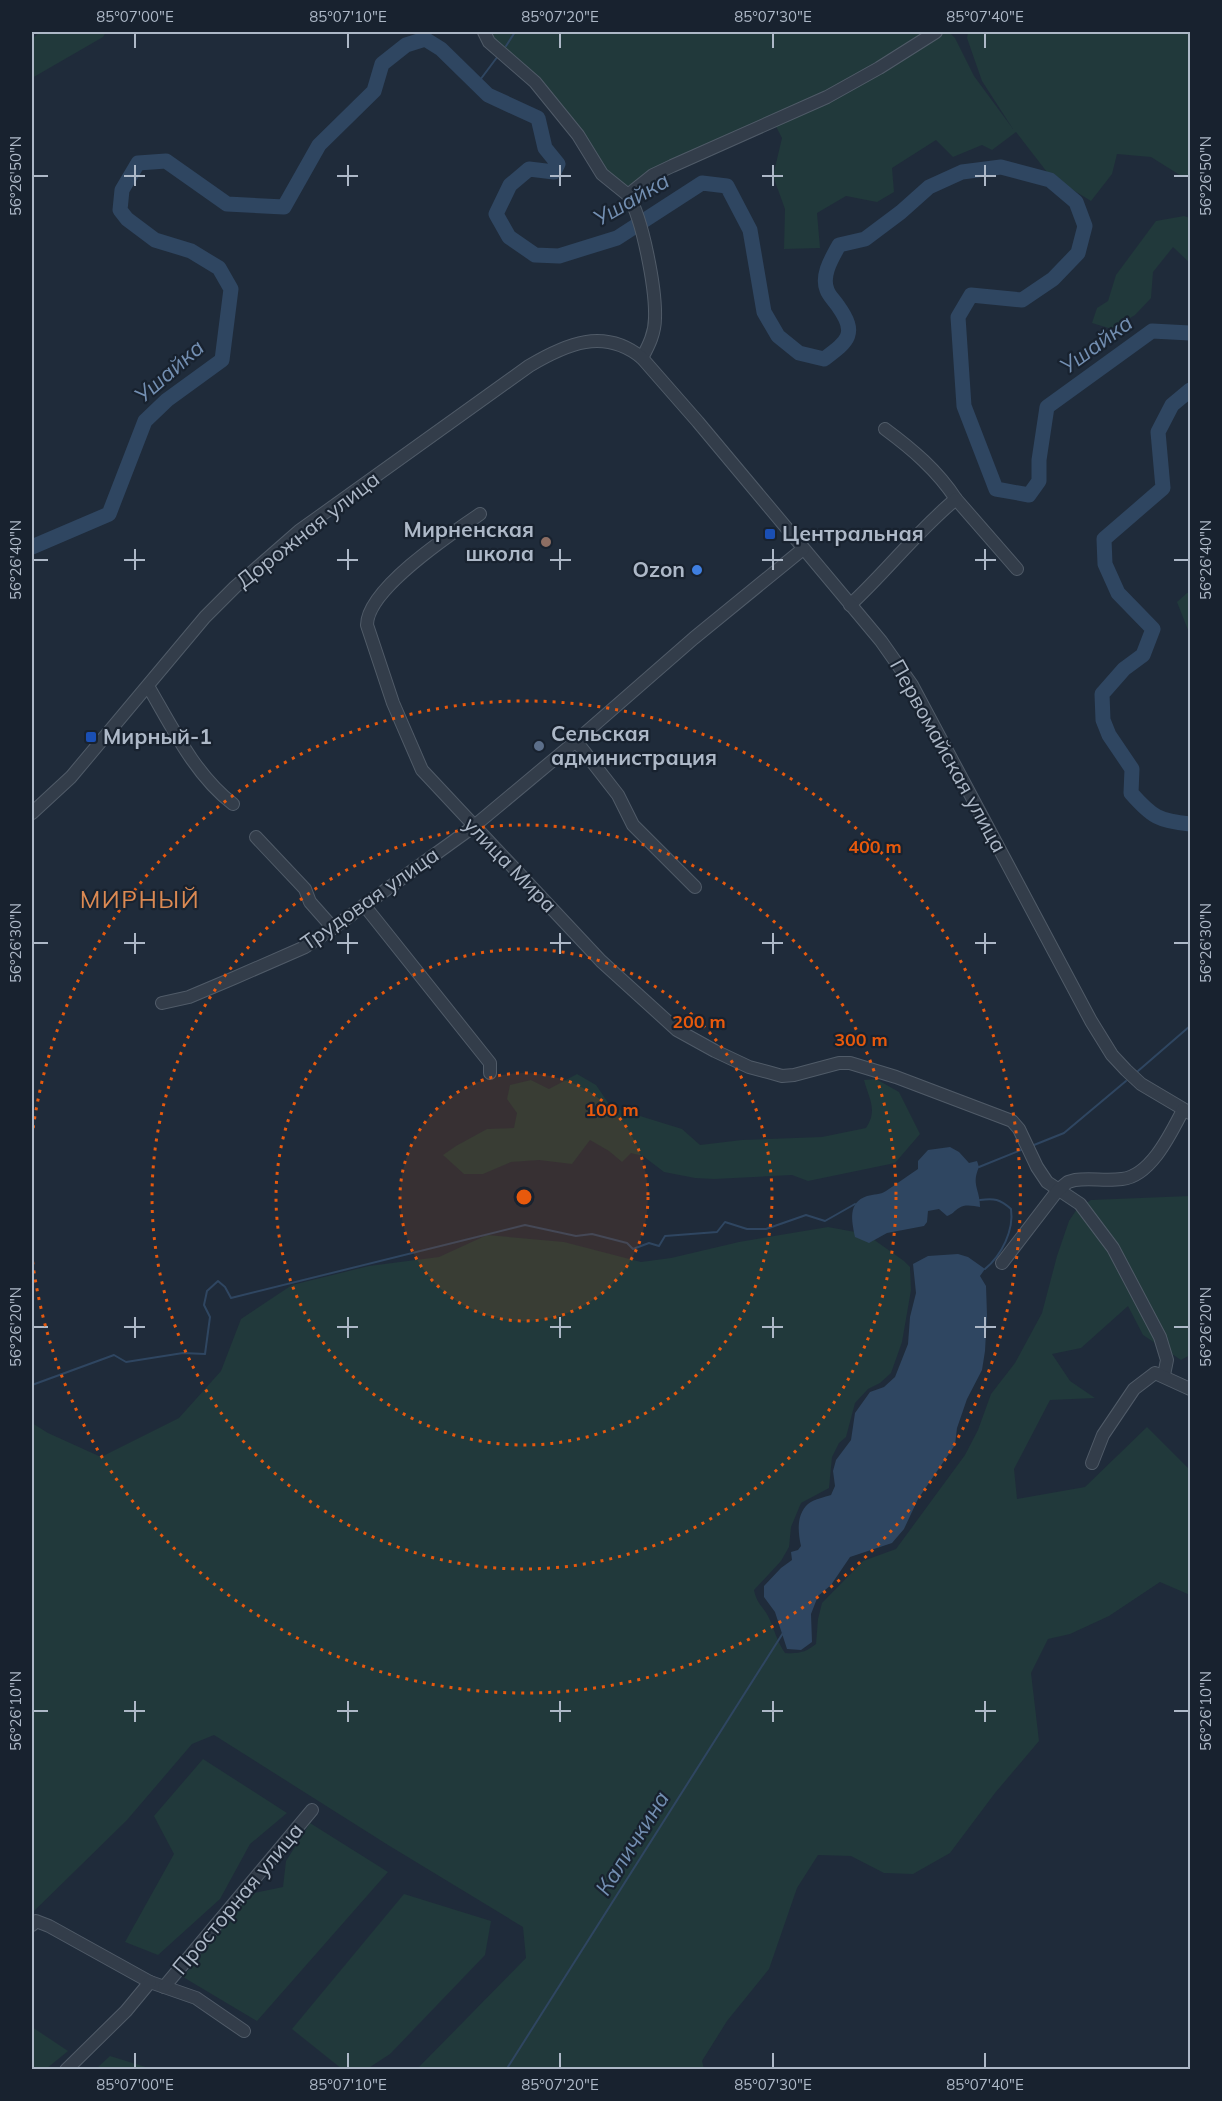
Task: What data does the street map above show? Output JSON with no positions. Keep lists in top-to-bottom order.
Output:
{
  "streets": {
    "street": [
      "Дорожная улица",
      "Первомайская улица",
      "улица Мира",
      "Трудовая улица",
      "Просторная улица"
    ]
  },
  "crossings": [
    ["Дорожная улица", "Первомайская улица"],
    ["Первомайская улица", "Трудовая улица"],
    ["улица Мира", "Трудовая улица"]
  ],
  "districts": ["МИРНЫЙ"],
  "water": ["Ушайка", "Каличкина"],
  "places": {
    "transit": ["Центральная", "Мирный-1"],
    "other": ["Мирненская школа", "Ozon", "Сельская администрация"]
  },
  "coordinates": [
    "85°07'00\"E",
    "85°07'10\"E",
    "85°07'20\"E",
    "85°07'30\"E",
    "85°07'40\"E",
    "56°26'50\"N",
    "56°26'40\"N",
    "56°26'30\"N",
    "56°26'20\"N",
    "56°26'10\"N"
  ],
  "rings": [
    "400 m",
    "200 m",
    "300 m",
    "100 m"
  ]
}
